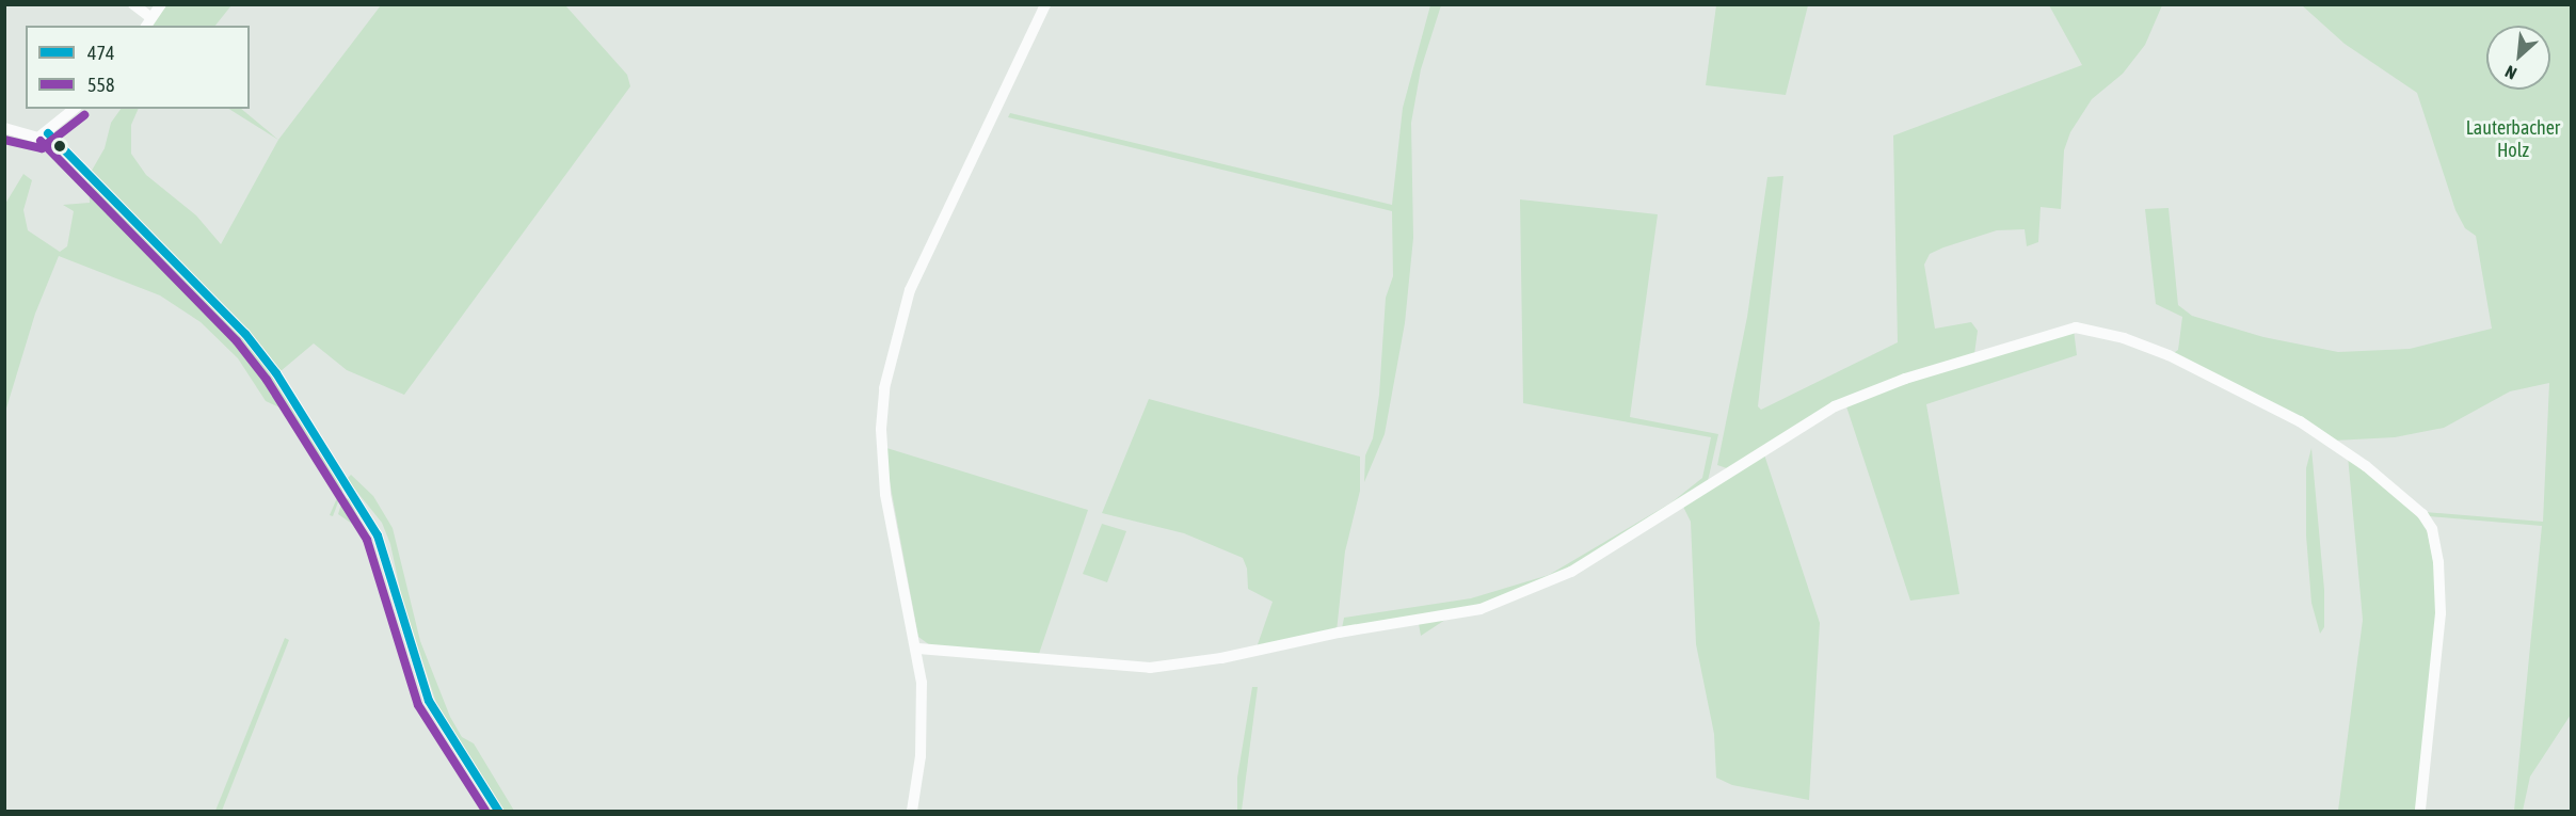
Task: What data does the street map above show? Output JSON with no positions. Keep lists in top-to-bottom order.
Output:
{
  "parks": ["Lauterbacher Holz"],
  "lines": ["transit line 558", "transit line 474"],
  "legend": ["474", "558"],
  "north": "bottom left"
}
